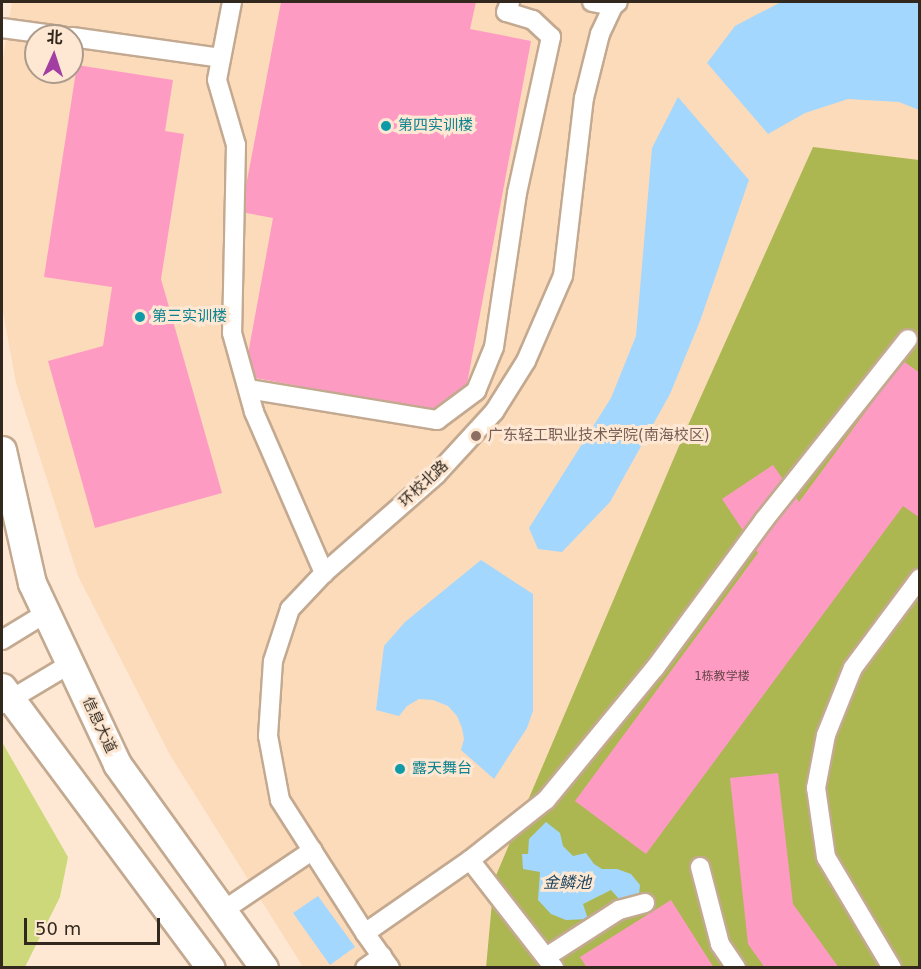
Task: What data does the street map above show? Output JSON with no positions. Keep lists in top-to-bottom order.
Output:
{
  "streets": {
    "main road": ["信息大道"],
    "street": ["环校北路"]
  },
  "water": ["金鳞池"],
  "places": [
    "第四实训楼",
    "第三实训楼",
    "广东轻工职业技术学院(南海校区)",
    "露天舞台"
  ],
  "house_numbers": ["1栋教学楼"],
  "scale_bar": "50 m",
  "north": "top"
}
